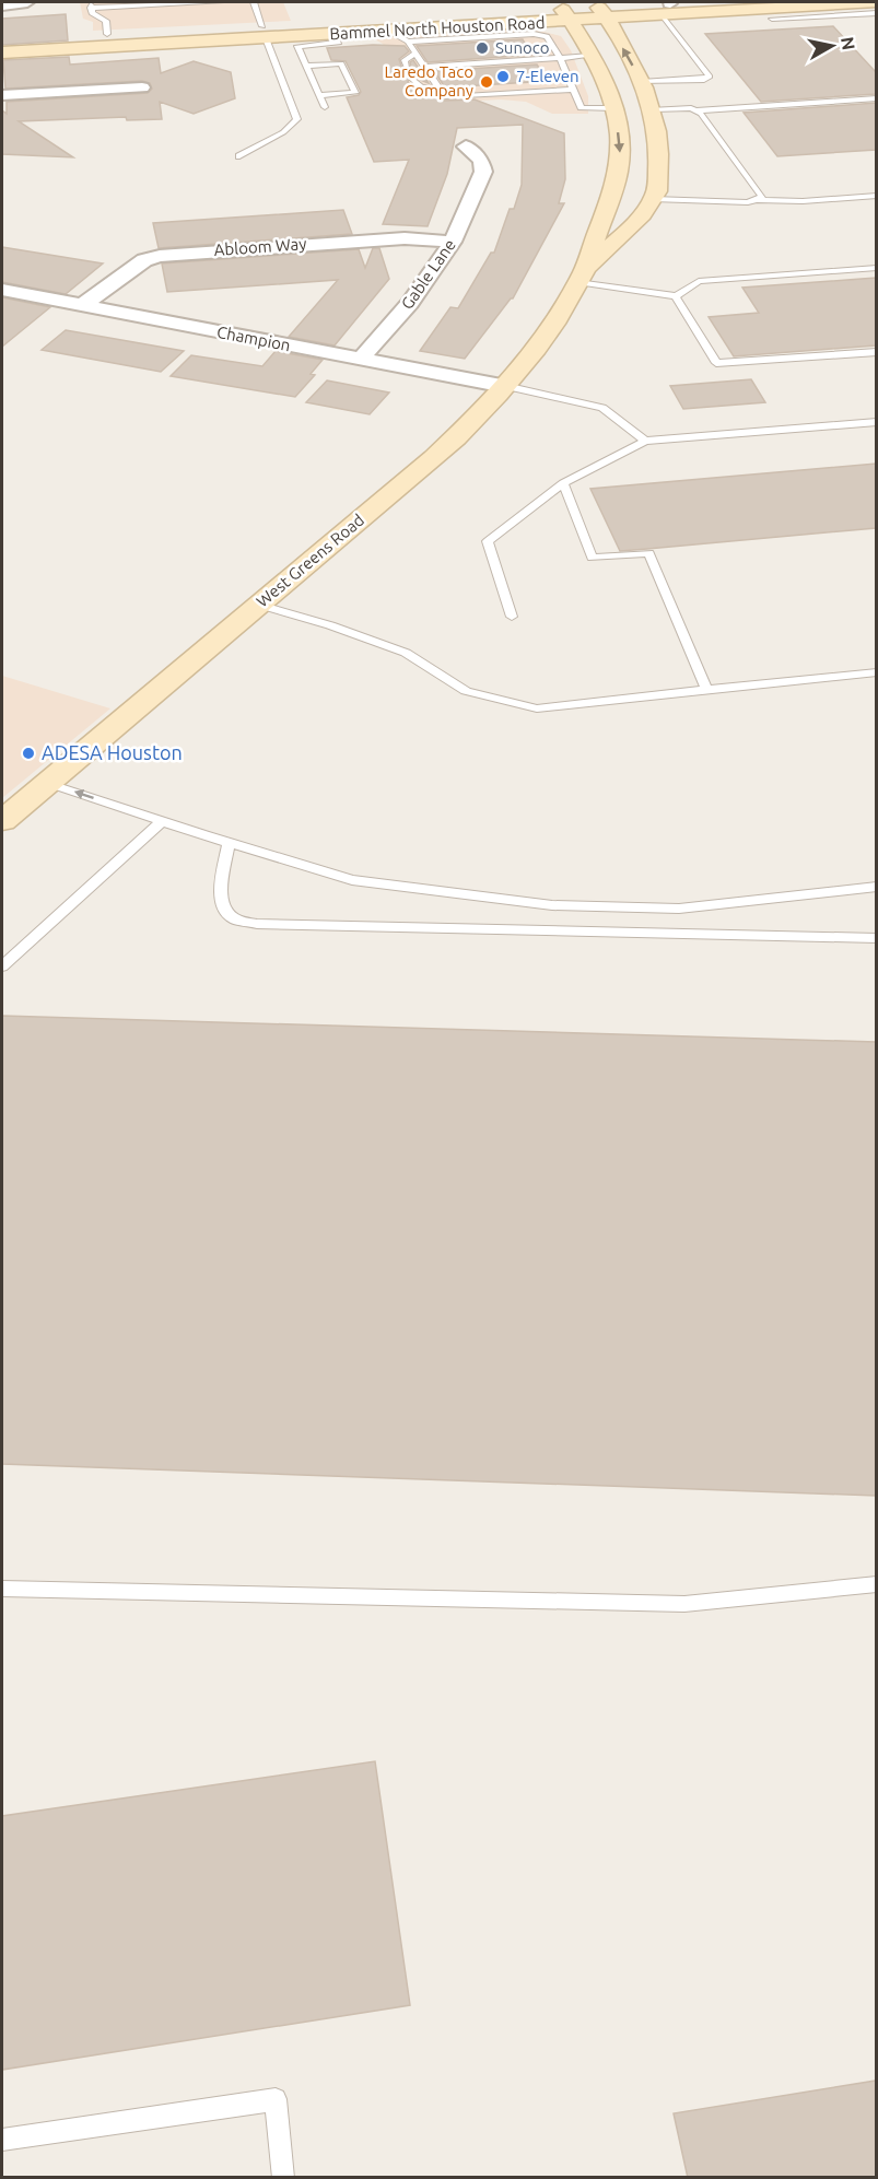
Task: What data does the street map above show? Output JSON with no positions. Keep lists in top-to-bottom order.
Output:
{
  "streets": {
    "main road": ["Bammel North Houston Road", "West Greens Road"],
    "street": ["Abloom Way", "Gable Lane", "Champion"]
  },
  "crossings": [
    ["Bammel North Houston Road", "West Greens Road"],
    ["Abloom Way", "Gable Lane"],
    ["Abloom Way", "Champion"],
    ["Gable Lane", "Champion"],
    ["Champion", "West Greens Road"]
  ],
  "places": [
    "Sunoco",
    "7-Eleven",
    "Laredo Taco Company",
    "ADESA Houston"
  ],
  "north": "right"
}
